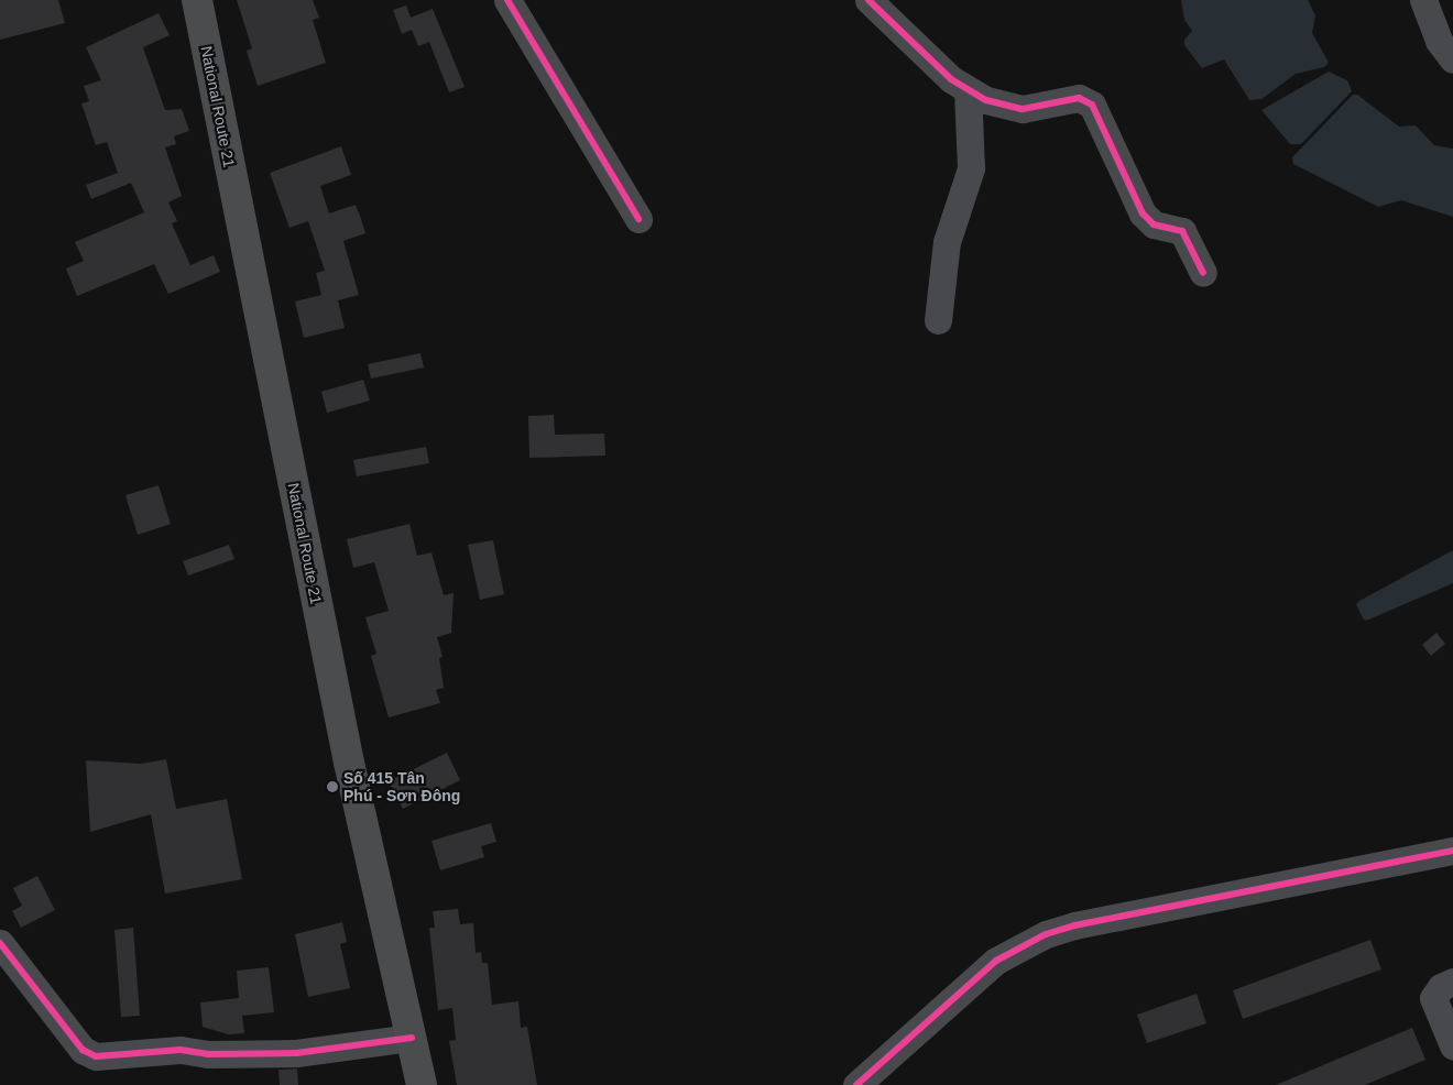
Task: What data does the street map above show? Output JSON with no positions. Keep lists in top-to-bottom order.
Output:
{
  "streets": {
    "highway": ["National Route 21"]
  },
  "places": ["Số 415 Tân Phú - Sơn Đông"]
}
